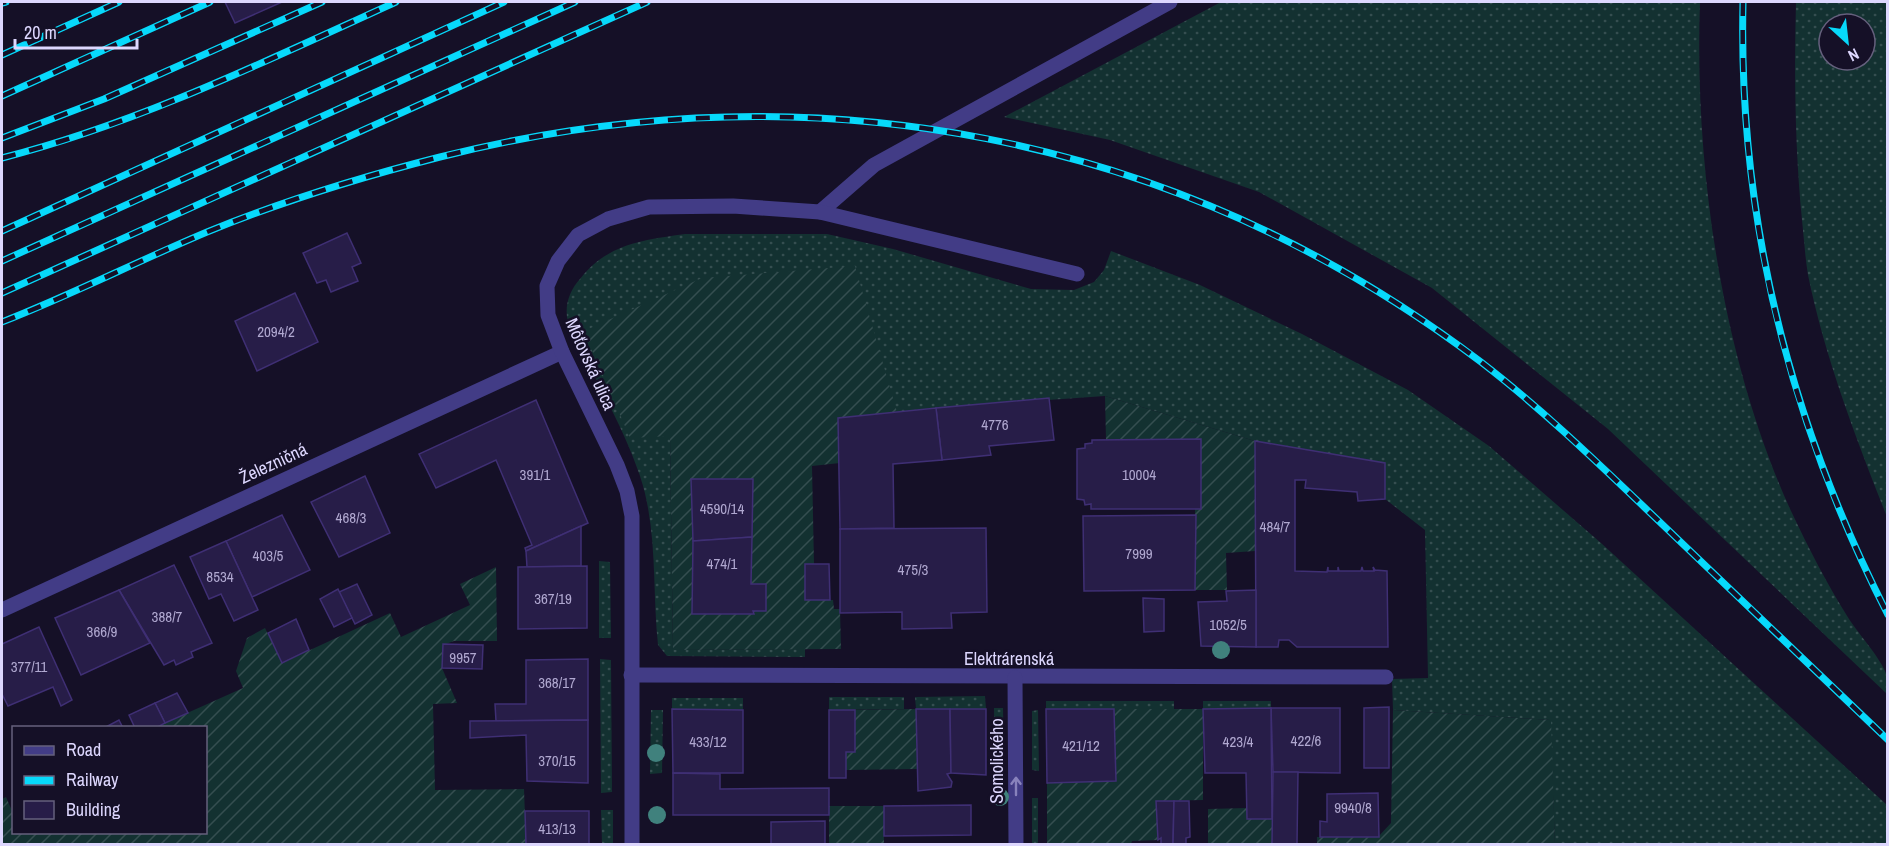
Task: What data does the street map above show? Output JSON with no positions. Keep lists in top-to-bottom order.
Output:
{
  "streets": {
    "street": [
      "Môťovská ulica",
      "Železničná",
      "Elektrárenská",
      "Somolického"
    ]
  },
  "crossings": [
    ["Môťovská ulica", "Železničná"],
    ["Môťovská ulica", "Elektrárenská"],
    ["Elektrárenská", "Somolického"]
  ],
  "one_way": ["Somolického"],
  "house_numbers": [
    "2094/2",
    "4776",
    "391/1",
    "10004",
    "4590/14",
    "468/3",
    "484/7",
    "7999",
    "403/5",
    "474/1",
    "475/3",
    "8534",
    "367/19",
    "388/7",
    "1052/5",
    "366/9",
    "9957",
    "377/11",
    "368/17",
    "422/6",
    "433/12",
    "423/4",
    "421/12",
    "370/15",
    "9940/8",
    "413/13"
  ],
  "legend": ["Road", "Railway", "Building"],
  "scale_bar": "20 m",
  "north": "bottom right"
}
